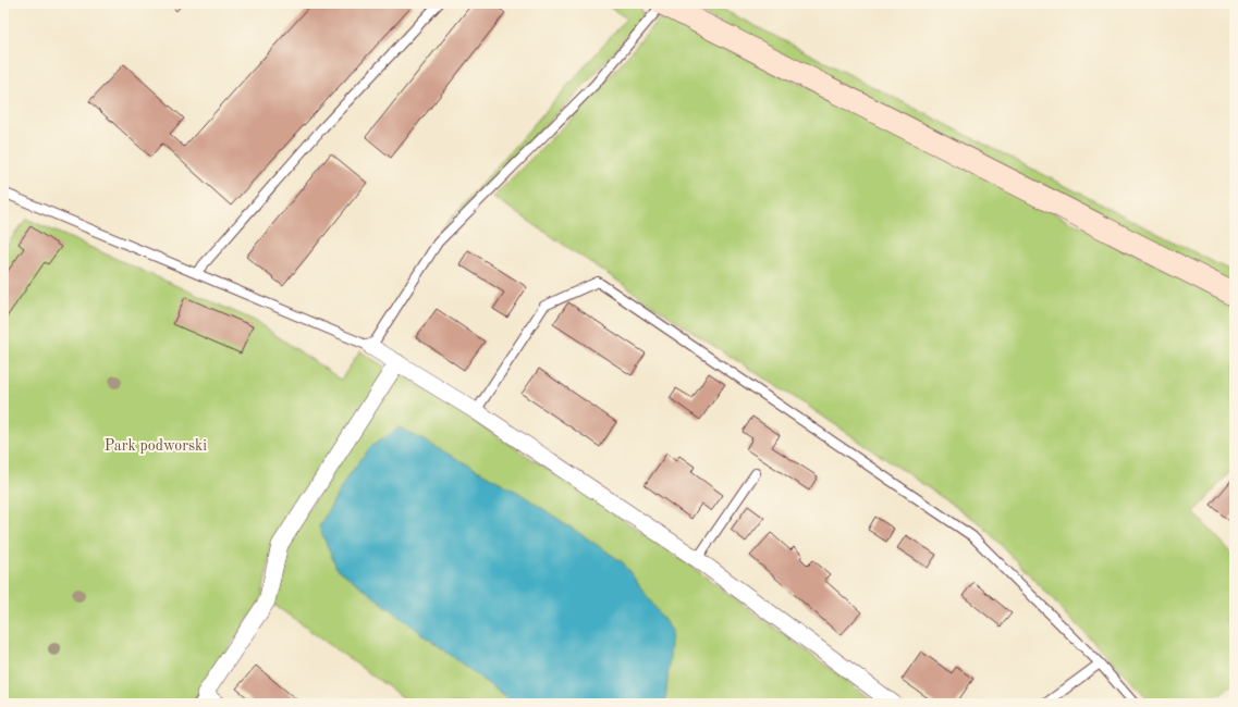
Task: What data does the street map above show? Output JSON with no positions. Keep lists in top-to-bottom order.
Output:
{
  "parks": ["Park podworski"]
}
